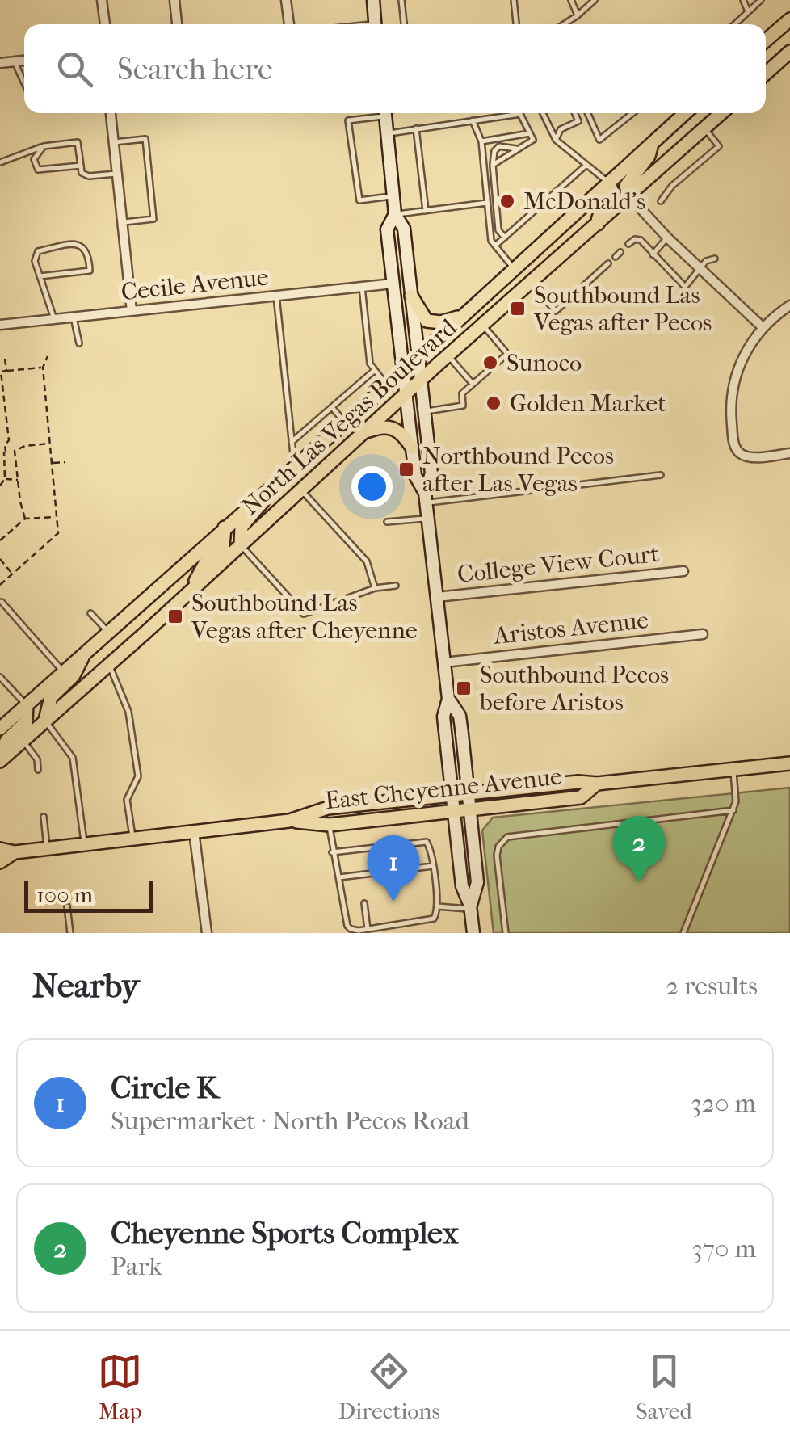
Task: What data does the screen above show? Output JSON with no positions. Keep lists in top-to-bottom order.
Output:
{
  "streets": {
    "main road": ["North Las Vegas Boulevard", "East Cheyenne Avenue"],
    "street": ["Cecile Avenue", "College View Court", "Aristos Avenue"]
  },
  "places": {
    "other": ["McDonald's", "Sunoco", "Golden Market"],
    "transit": [
      "Southbound Las Vegas after Pecos",
      "Northbound Pecos after Las Vegas",
      "Southbound Las Vegas after Cheyenne",
      "Southbound Pecos before Aristos"
    ]
  },
  "scale_bar": "100 m",
  "page": {
    "search": "Search here",
    "pins": ["2", "1"],
    "scale": "100 m",
    "heading": ["Nearby", "2 results"],
    "list": [
      {
        "mark": "1",
        "name": "Circle K",
        "note": "Supermarket · North Pecos Road",
        "value": "320 m"
      },
      {
        "mark": "2",
        "name": "Cheyenne Sports Complex",
        "note": "Park",
        "value": "370 m"
      }
    ],
    "nav": ["Map", "Directions", "Saved"]
  }
}
